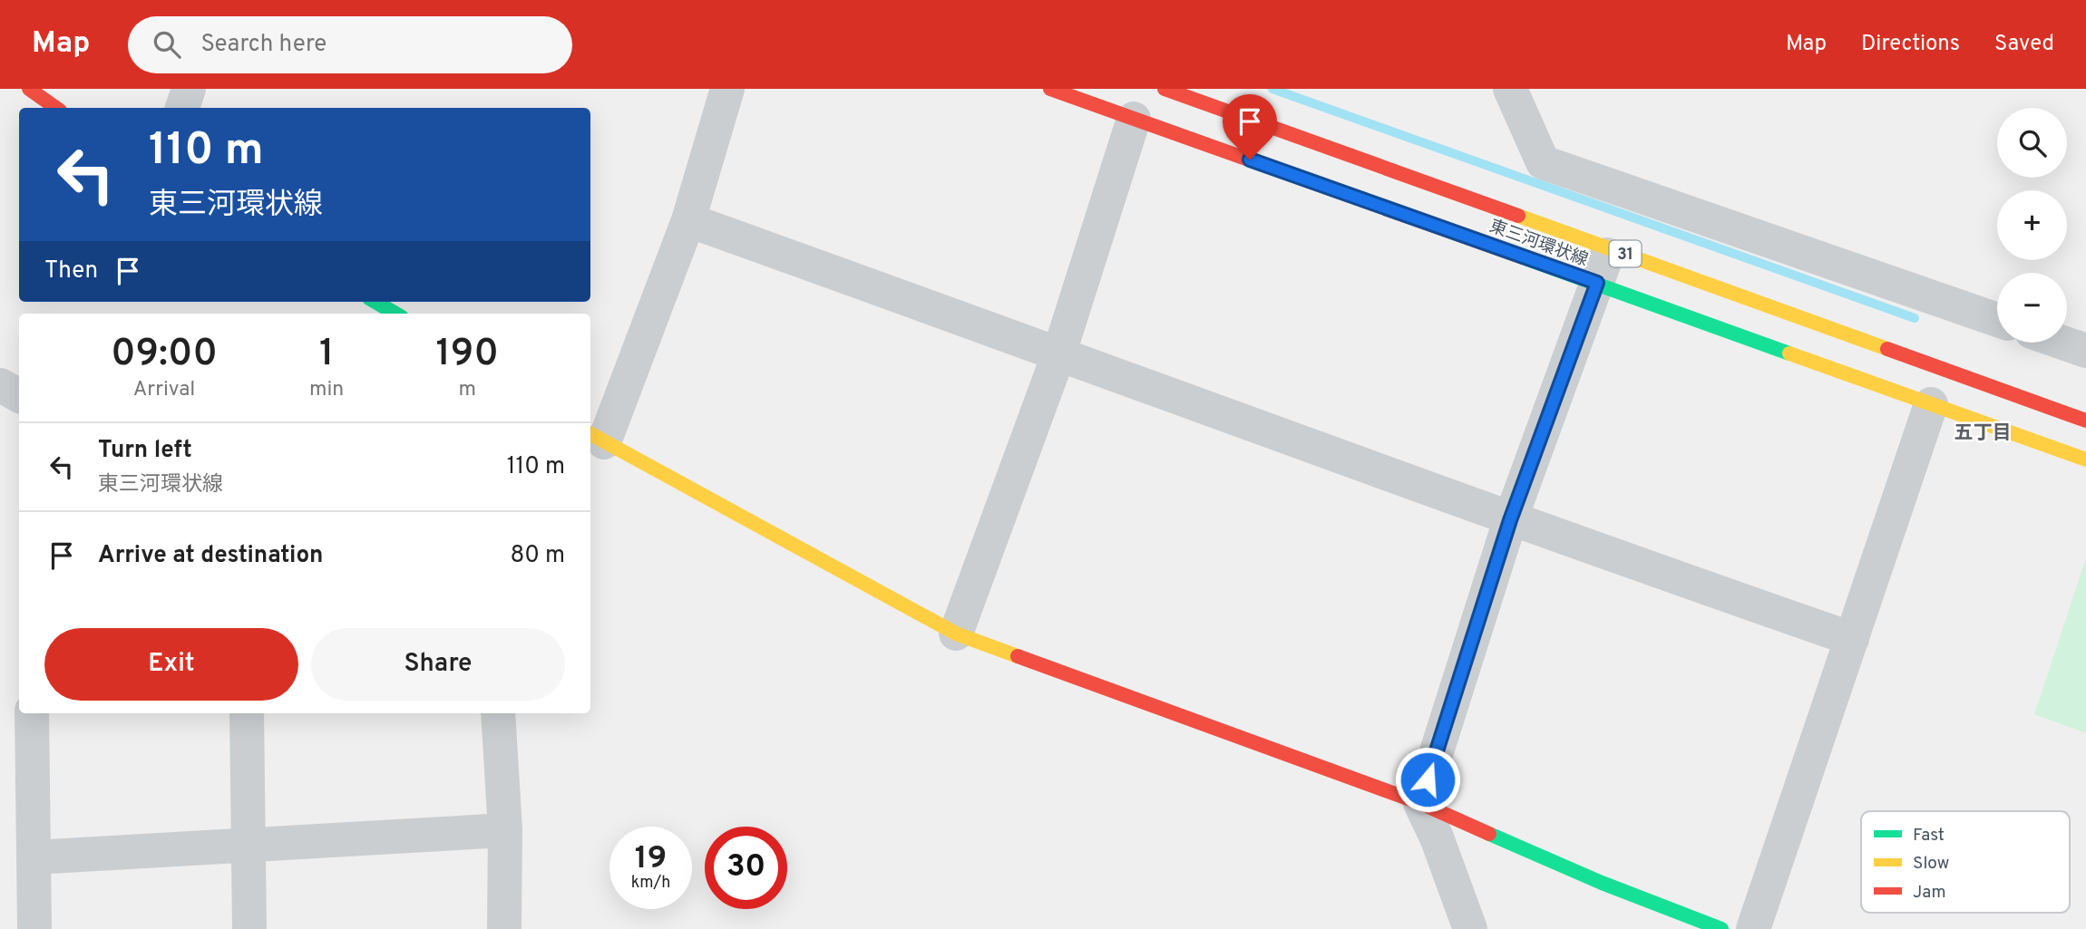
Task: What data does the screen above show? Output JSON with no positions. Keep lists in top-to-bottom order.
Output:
{
  "streets": {
    "main road": ["東三河環状線", "31"]
  },
  "districts": ["五丁目"],
  "legend": ["Fast", "Slow", "Jam"],
  "page": {
    "header": "Map",
    "search": "Search here",
    "nav": ["Map", "Directions", "Saved"],
    "map_buttons": ["+", "−"],
    "turn": ["110 m", "東三河環状線"],
    "then": "Then",
    "eta": [
      "09:00",
      "Arrival",
      "1",
      "min",
      "190",
      "m"
    ],
    "list": [
      {
        "name": "Turn left",
        "note": "東三河環状線",
        "value": "110 m"
      },
      {
        "name": "Arrive at destination",
        "value": "80 m"
      }
    ],
    "buttons": ["Exit", "Share"],
    "speed": "19 km/h",
    "limit": "30"
  }
}
